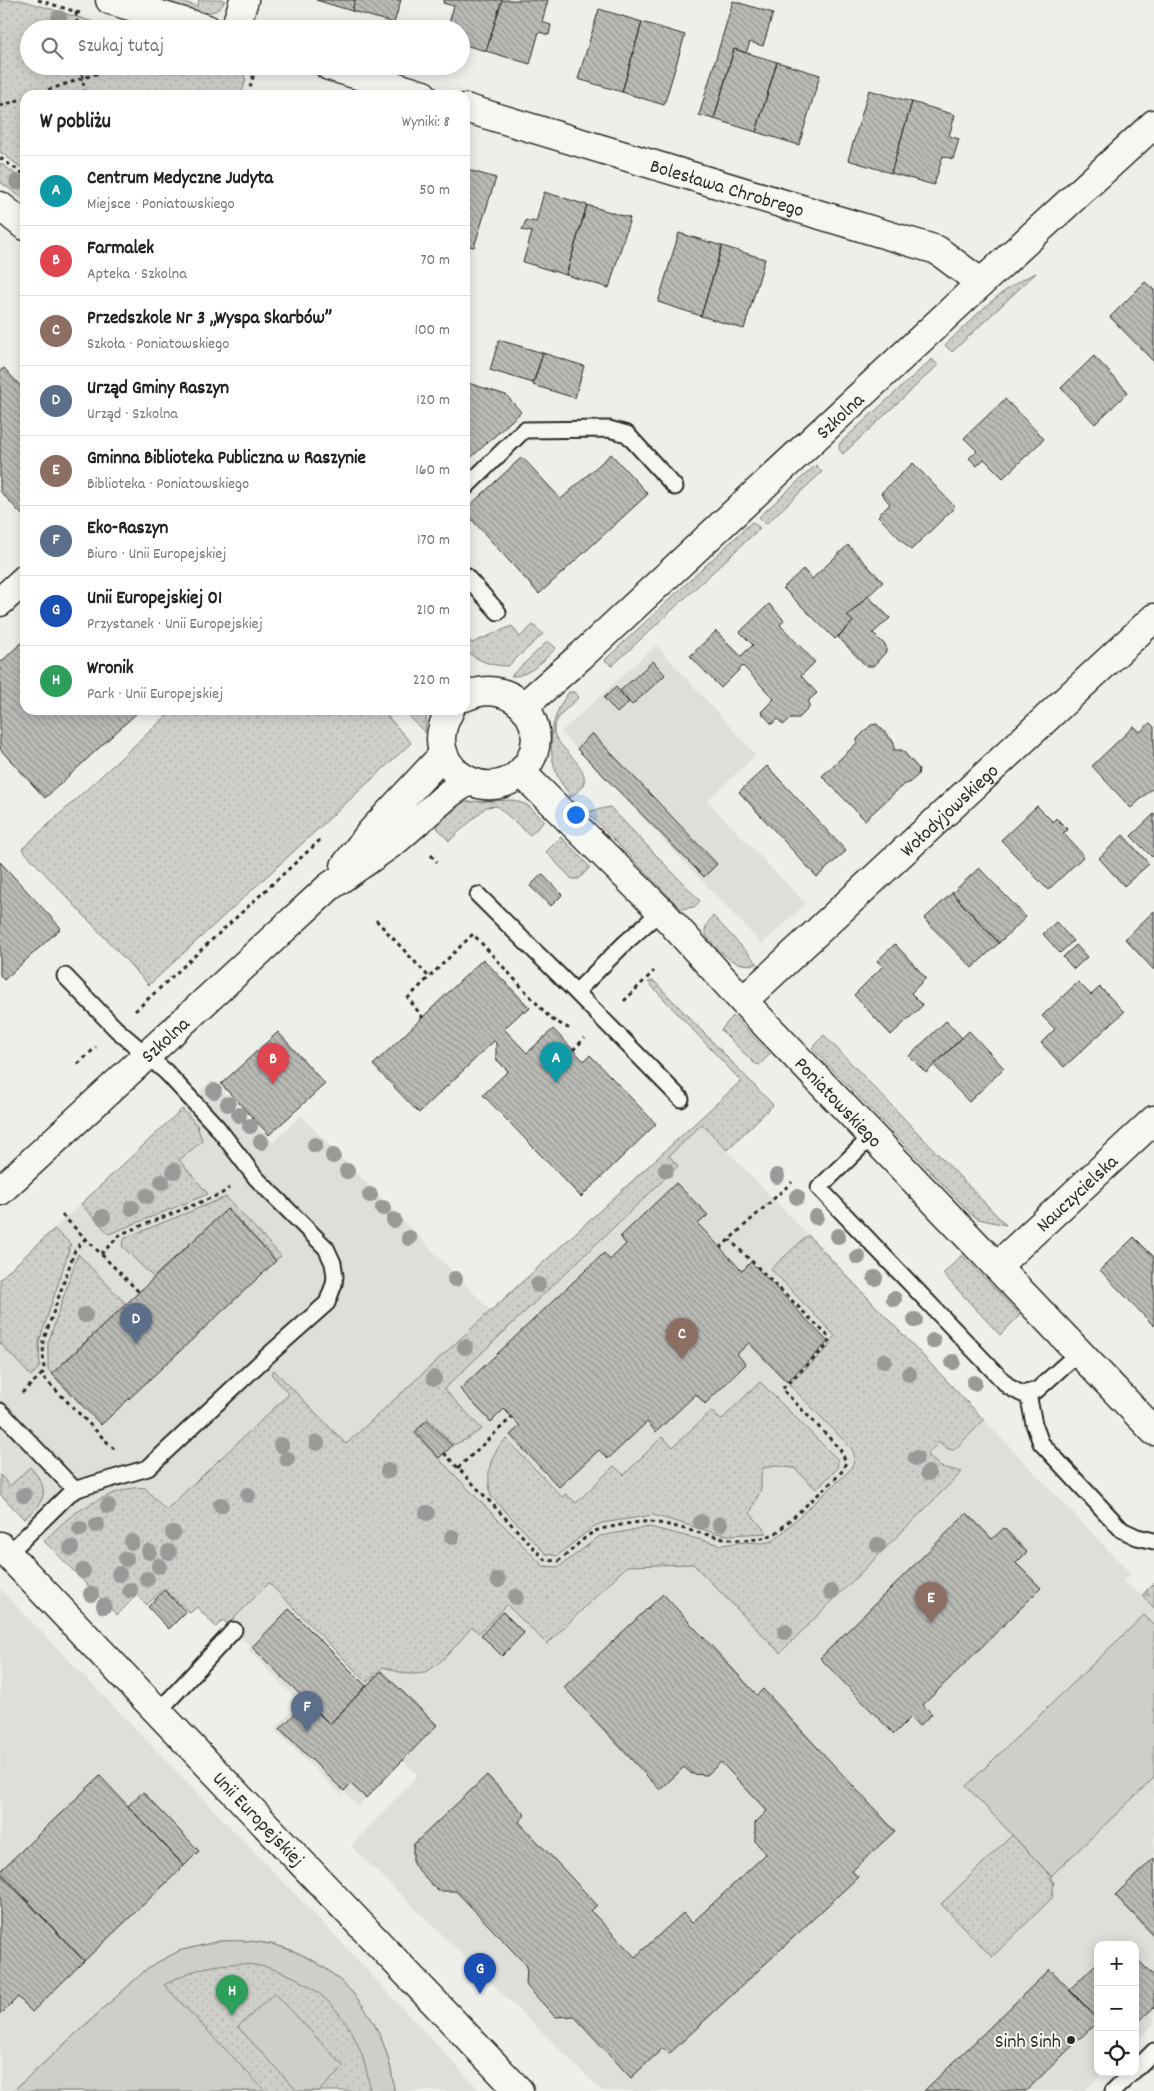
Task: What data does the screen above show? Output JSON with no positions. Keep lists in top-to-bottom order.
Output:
{
  "streets": {
    "street": [
      "Bolesława Chrobrego",
      "Szkolna",
      "Wołodyjowskiego",
      "Poniatowskiego",
      "Nauczycielska",
      "Unii Europejskiej"
    ]
  },
  "crossings": [
    ["Bolesława Chrobrego", "Szkolna"],
    ["Wołodyjowskiego", "Poniatowskiego"],
    ["Poniatowskiego", "Nauczycielska"]
  ],
  "places": ["Sinh Sinh"],
  "page": {
    "search": "Szukaj tutaj",
    "heading": ["W pobliżu", "Wyniki: 8"],
    "list": [
      {
        "mark": "A",
        "name": "Centrum Medyczne Judyta",
        "note": "Miejsce · Poniatowskiego",
        "value": "50 m"
      },
      {
        "mark": "B",
        "name": "Farmalek",
        "note": "Apteka · Szkolna",
        "value": "70 m"
      },
      {
        "mark": "C",
        "name": "Przedszkole Nr 3 „Wyspa Skarbów”",
        "note": "Szkoła · Poniatowskiego",
        "value": "100 m"
      },
      {
        "mark": "D",
        "name": "Urząd Gminy Raszyn",
        "note": "Urząd · Szkolna",
        "value": "120 m"
      },
      {
        "mark": "E",
        "name": "Gminna Biblioteka Publiczna w Raszynie",
        "note": "Biblioteka · Poniatowskiego",
        "value": "160 m"
      },
      {
        "mark": "F",
        "name": "Eko-Raszyn",
        "note": "Biuro · Unii Europejskiej",
        "value": "170 m"
      },
      {
        "mark": "G",
        "name": "Unii Europejskiej 01",
        "note": "Przystanek · Unii Europejskiej",
        "value": "210 m"
      },
      {
        "mark": "H",
        "name": "Wronik",
        "note": "Park · Unii Europejskiej",
        "value": "220 m"
      }
    ],
    "pins": [
      "A",
      "B",
      "D",
      "C",
      "E",
      "F",
      "G",
      "H"
    ],
    "map_buttons": ["+", "−"]
  }
}
